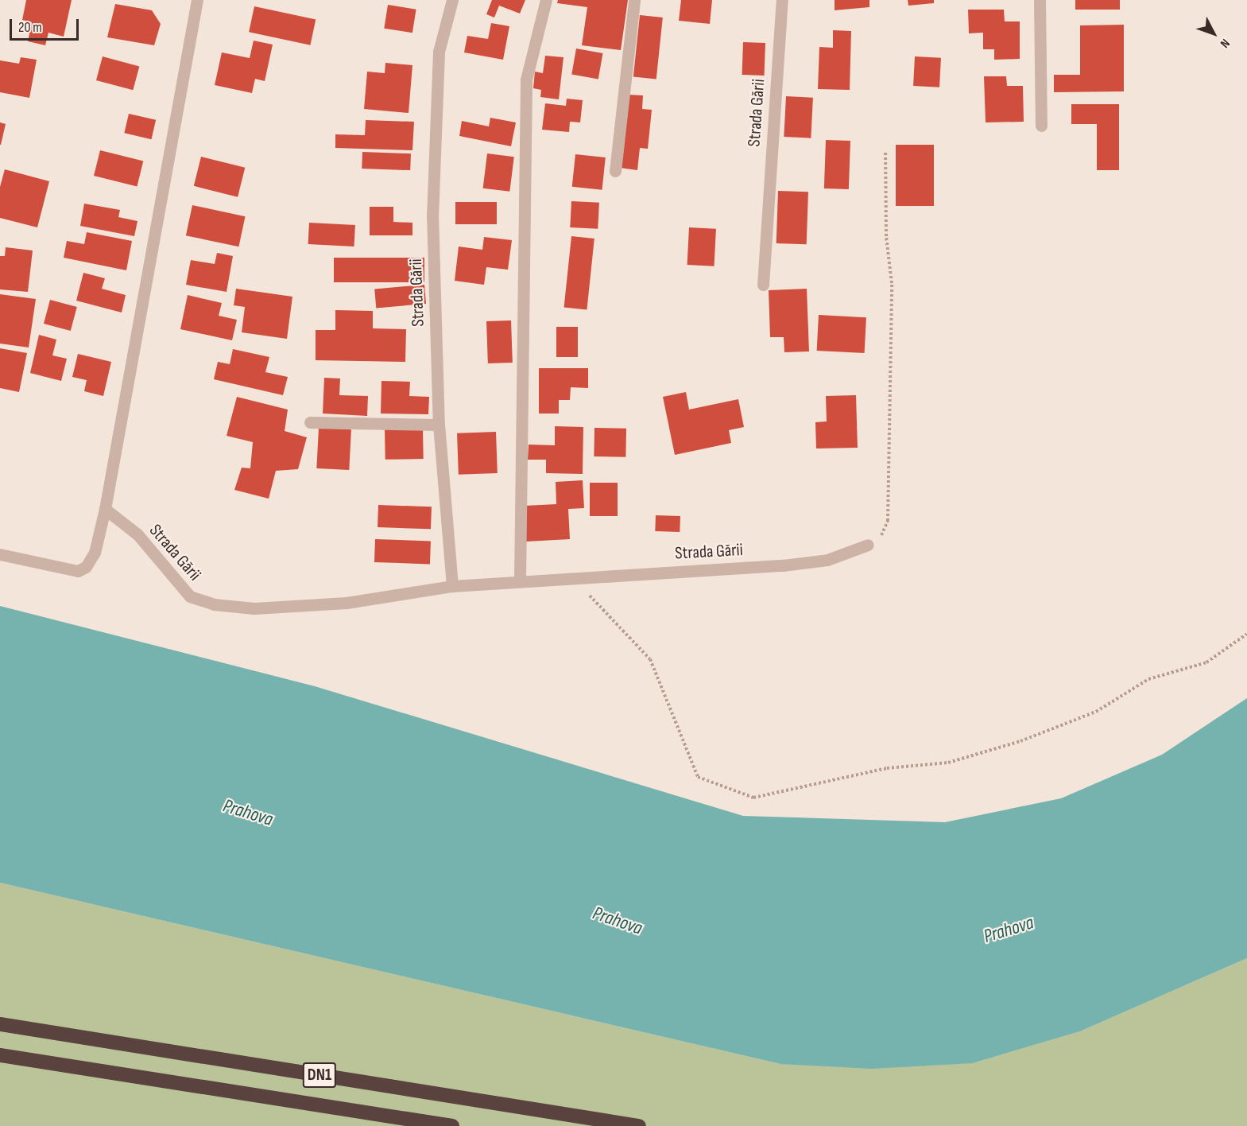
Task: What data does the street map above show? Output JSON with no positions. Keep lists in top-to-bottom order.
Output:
{
  "streets": {
    "highway": ["DN1"],
    "street": ["Strada Gării"]
  },
  "water": ["Prahova"],
  "scale_bar": "20 m",
  "north": "bottom right"
}
